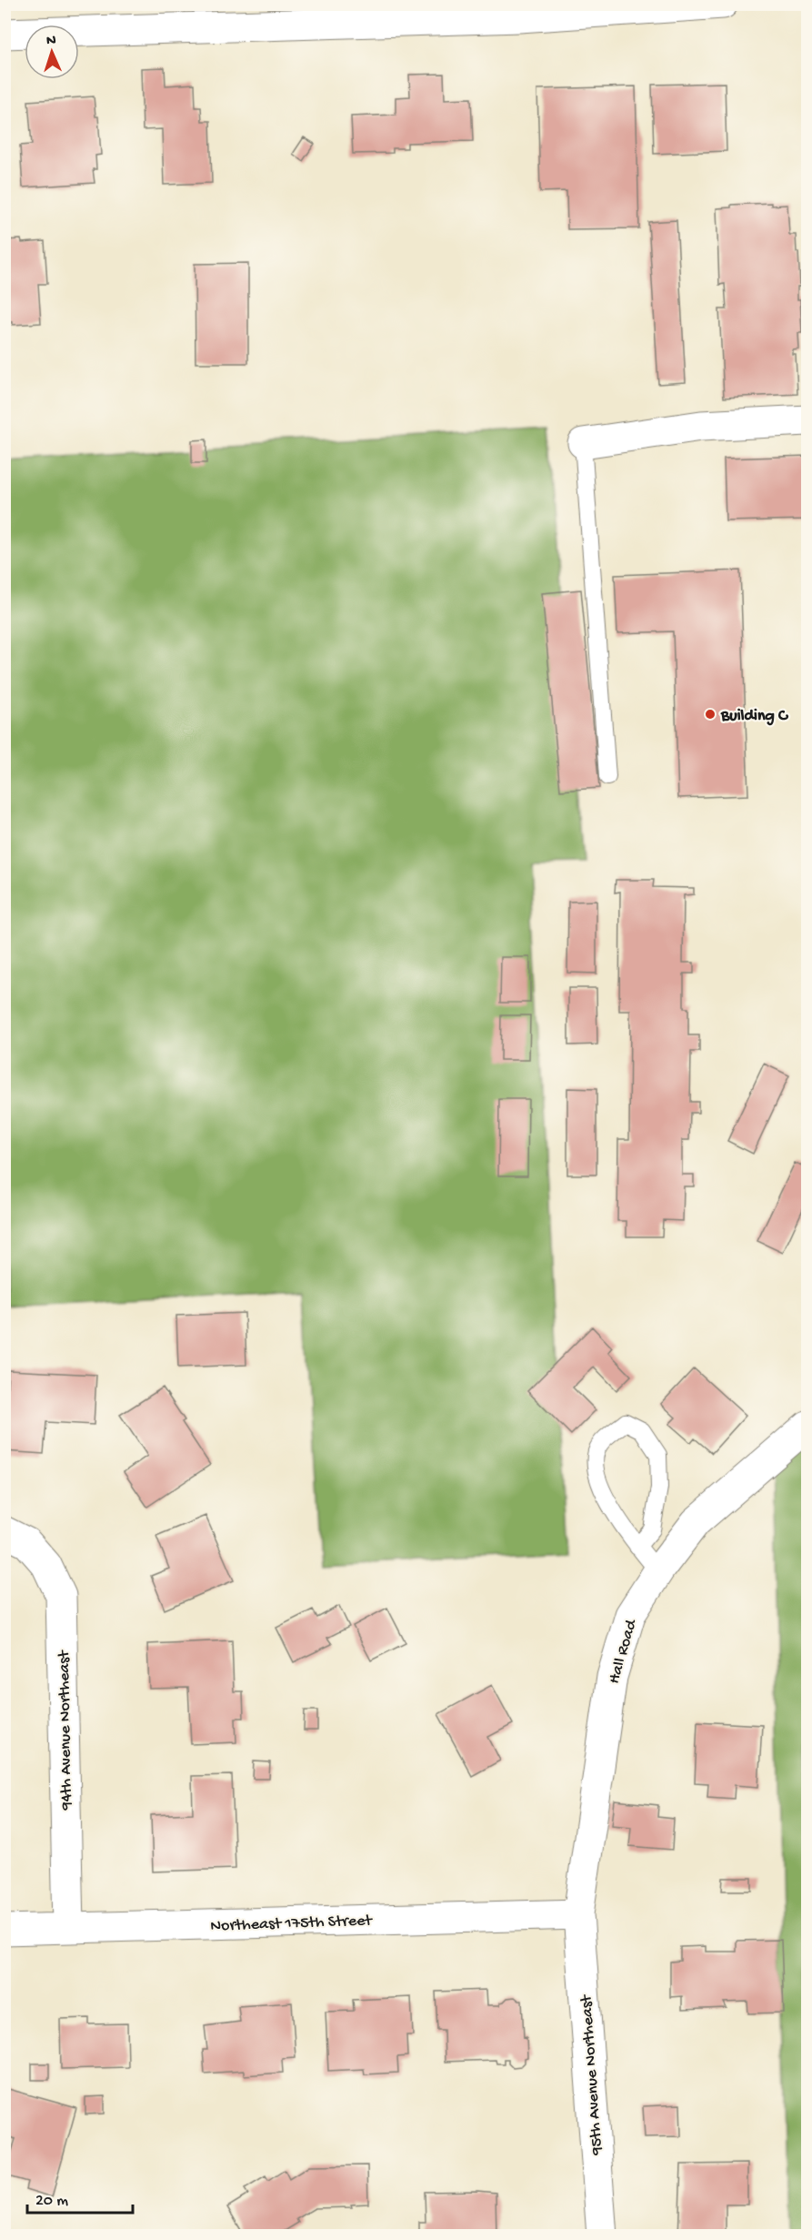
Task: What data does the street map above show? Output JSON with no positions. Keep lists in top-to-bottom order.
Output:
{
  "streets": {
    "street": [
      "Hall Road",
      "94th Avenue Northeast",
      "Northeast 175th Street",
      "95th Avenue Northeast"
    ]
  },
  "crossings": [
    ["Hall Road", "Northeast 175th Street"],
    ["Hall Road", "95th Avenue Northeast"],
    ["94th Avenue Northeast", "Northeast 175th Street"],
    ["Northeast 175th Street", "95th Avenue Northeast"]
  ],
  "places": ["Building C"],
  "scale_bar": "20 m",
  "north": "top"
}
